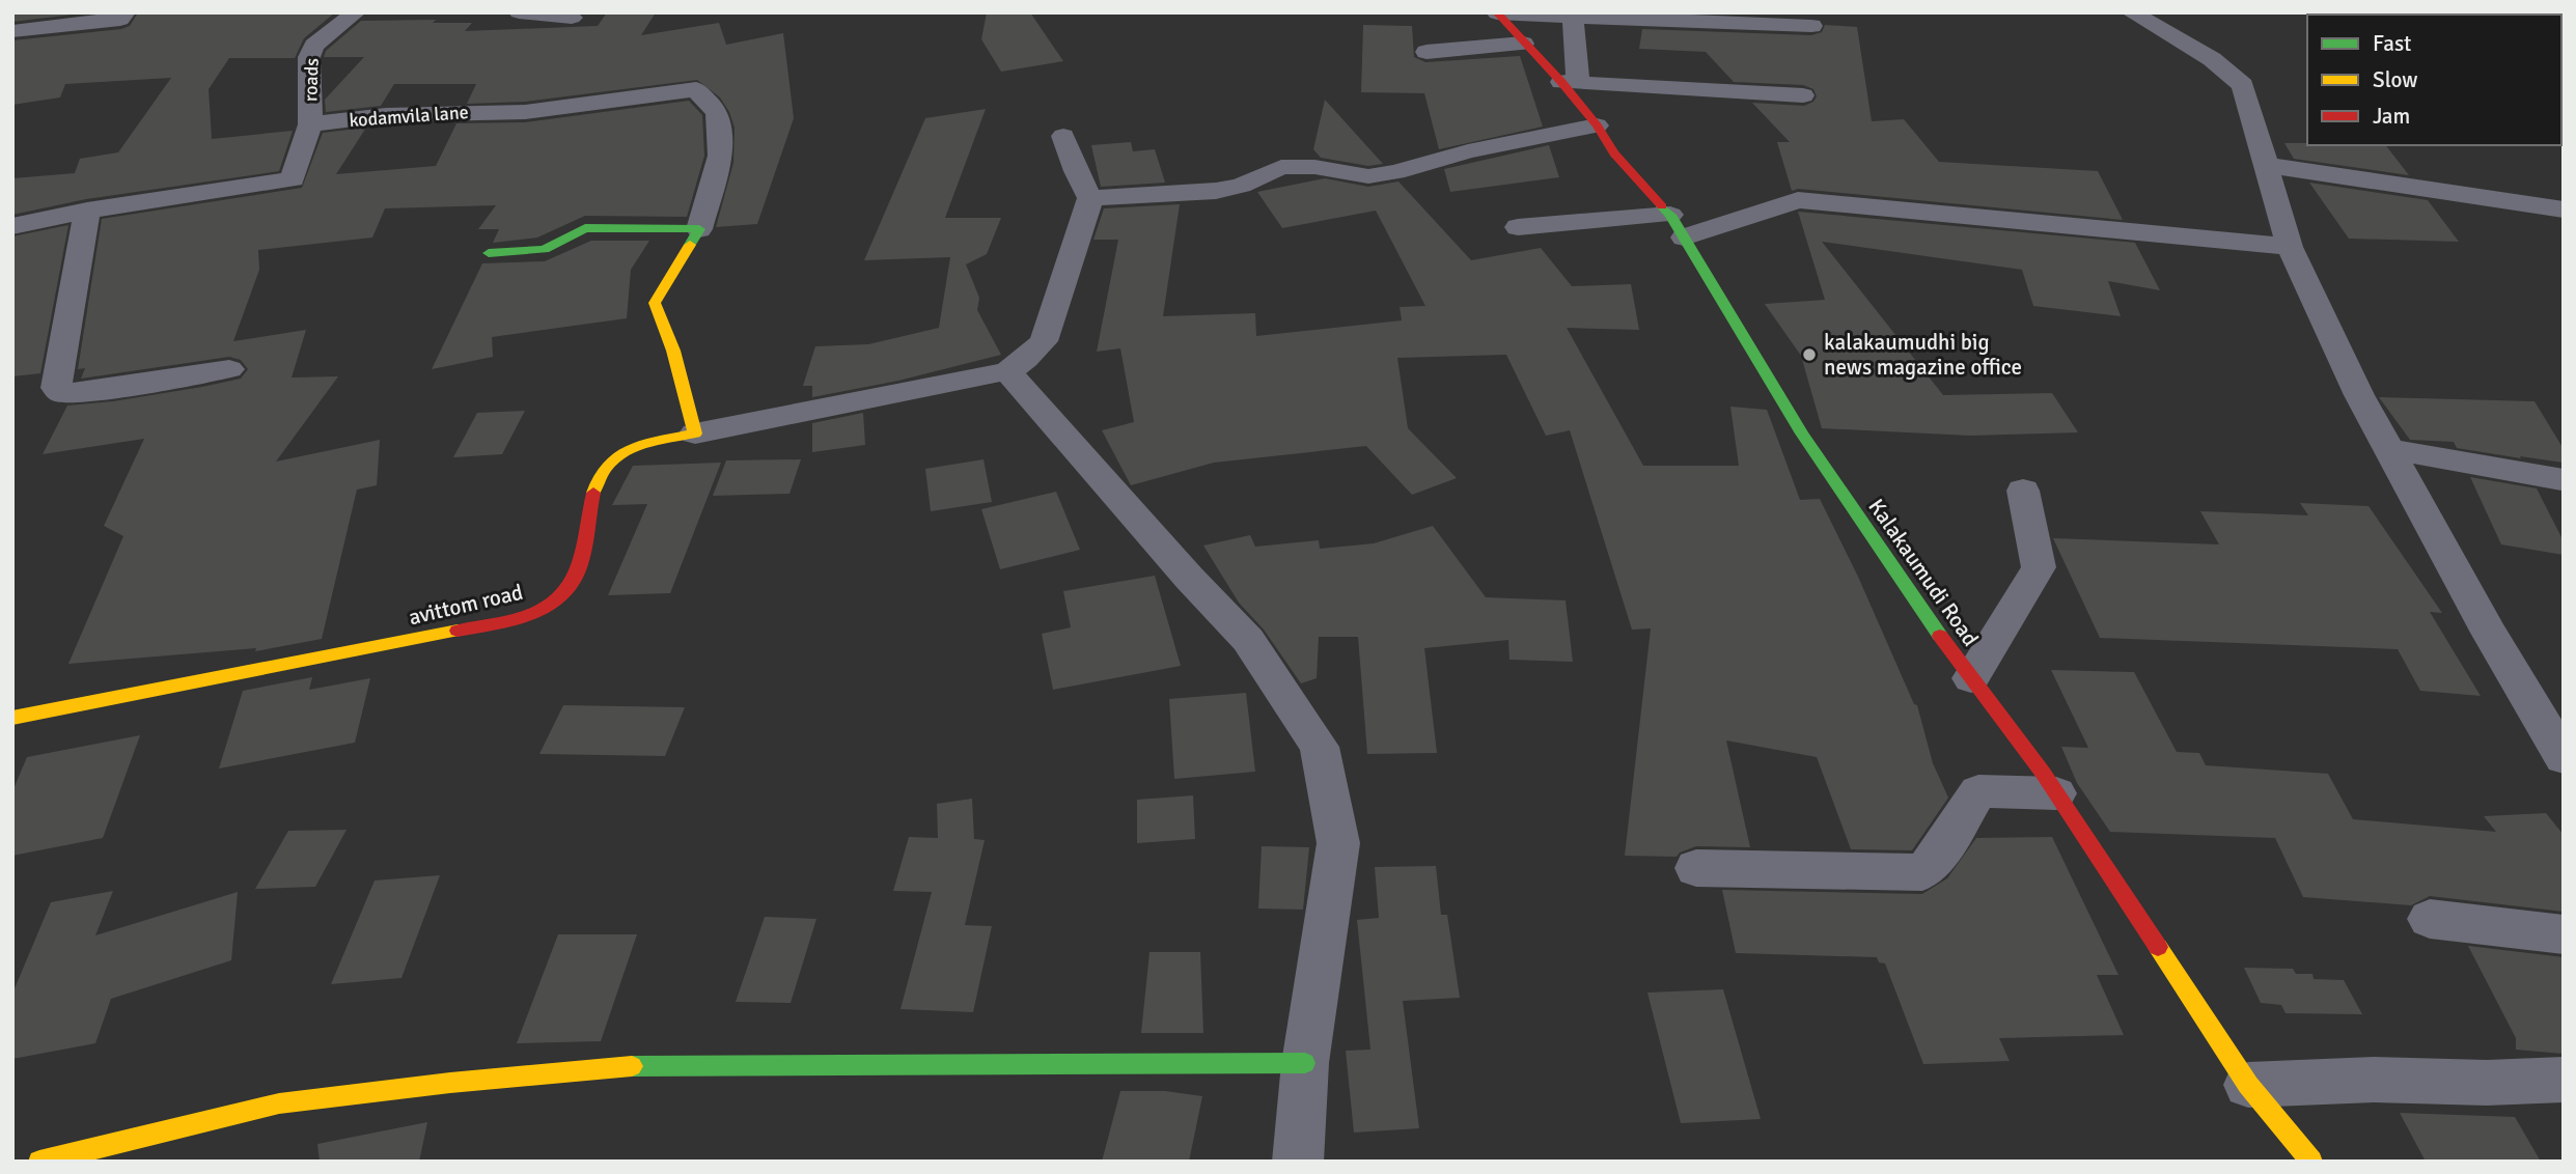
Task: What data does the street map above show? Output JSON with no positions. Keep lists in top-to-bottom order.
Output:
{
  "streets": {
    "street": [
      "roads",
      "kodamvila lane",
      "Kalakaumudi Road",
      "avittom road"
    ]
  },
  "crossings": [
    ["roads", "kodamvila lane"]
  ],
  "places": ["kalakaumudhi big news magazine office"],
  "legend": ["Fast", "Slow", "Jam"]
}
